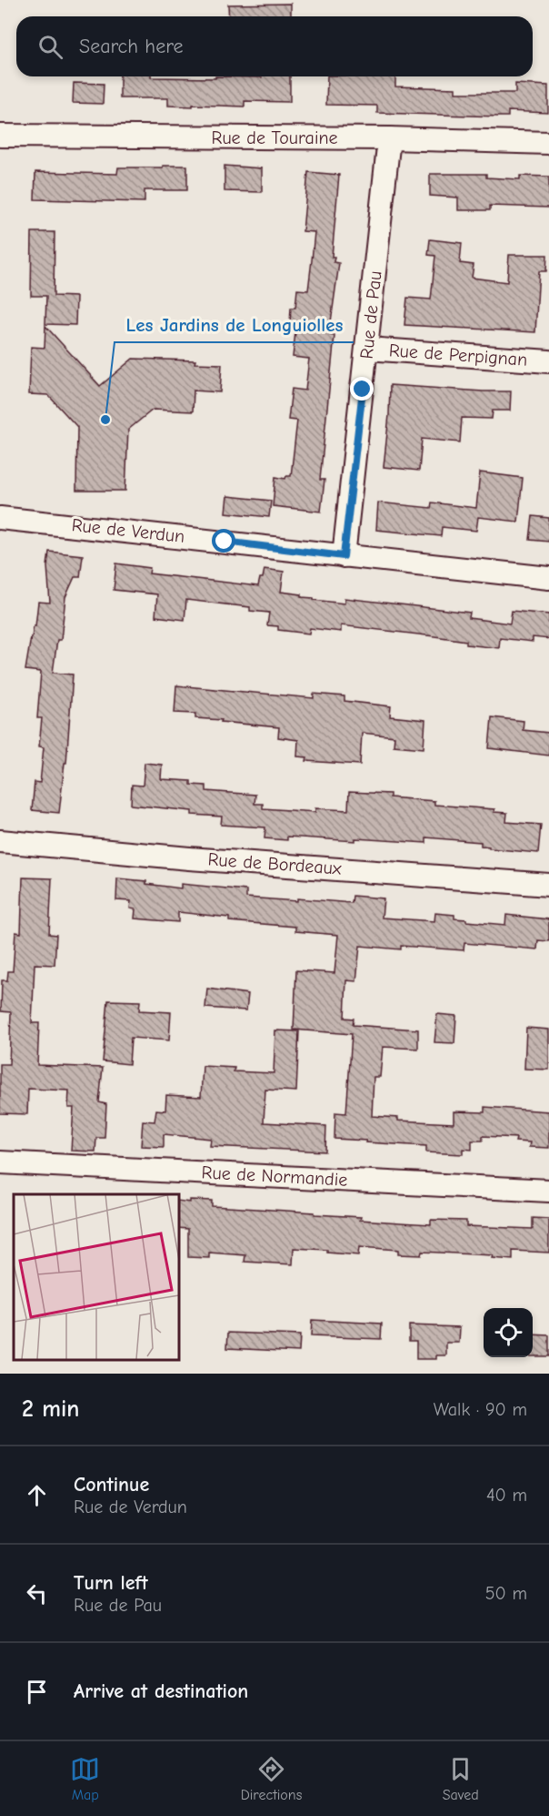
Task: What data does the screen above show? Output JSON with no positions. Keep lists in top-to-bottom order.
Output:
{
  "streets": {
    "street": [
      "Rue de Touraine",
      "Rue de Pau",
      "Rue de Perpignan",
      "Rue de Verdun",
      "Rue de Bordeaux",
      "Rue de Normandie"
    ]
  },
  "crossings": [
    ["Rue de Touraine", "Rue de Pau"],
    ["Rue de Pau", "Rue de Perpignan"],
    ["Rue de Pau", "Rue de Verdun"]
  ],
  "places": ["Les Jardins de Longuiolles"],
  "page": {
    "search": "Search here",
    "heading": ["2 min", "Walk · 90 m"],
    "list": [
      ["Continue", "Rue de Verdun", "40 m"],
      ["Turn left", "Rue de Pau", "50 m"],
      "Arrive at destination"
    ],
    "nav": ["Map", "Directions", "Saved"]
  }
}
